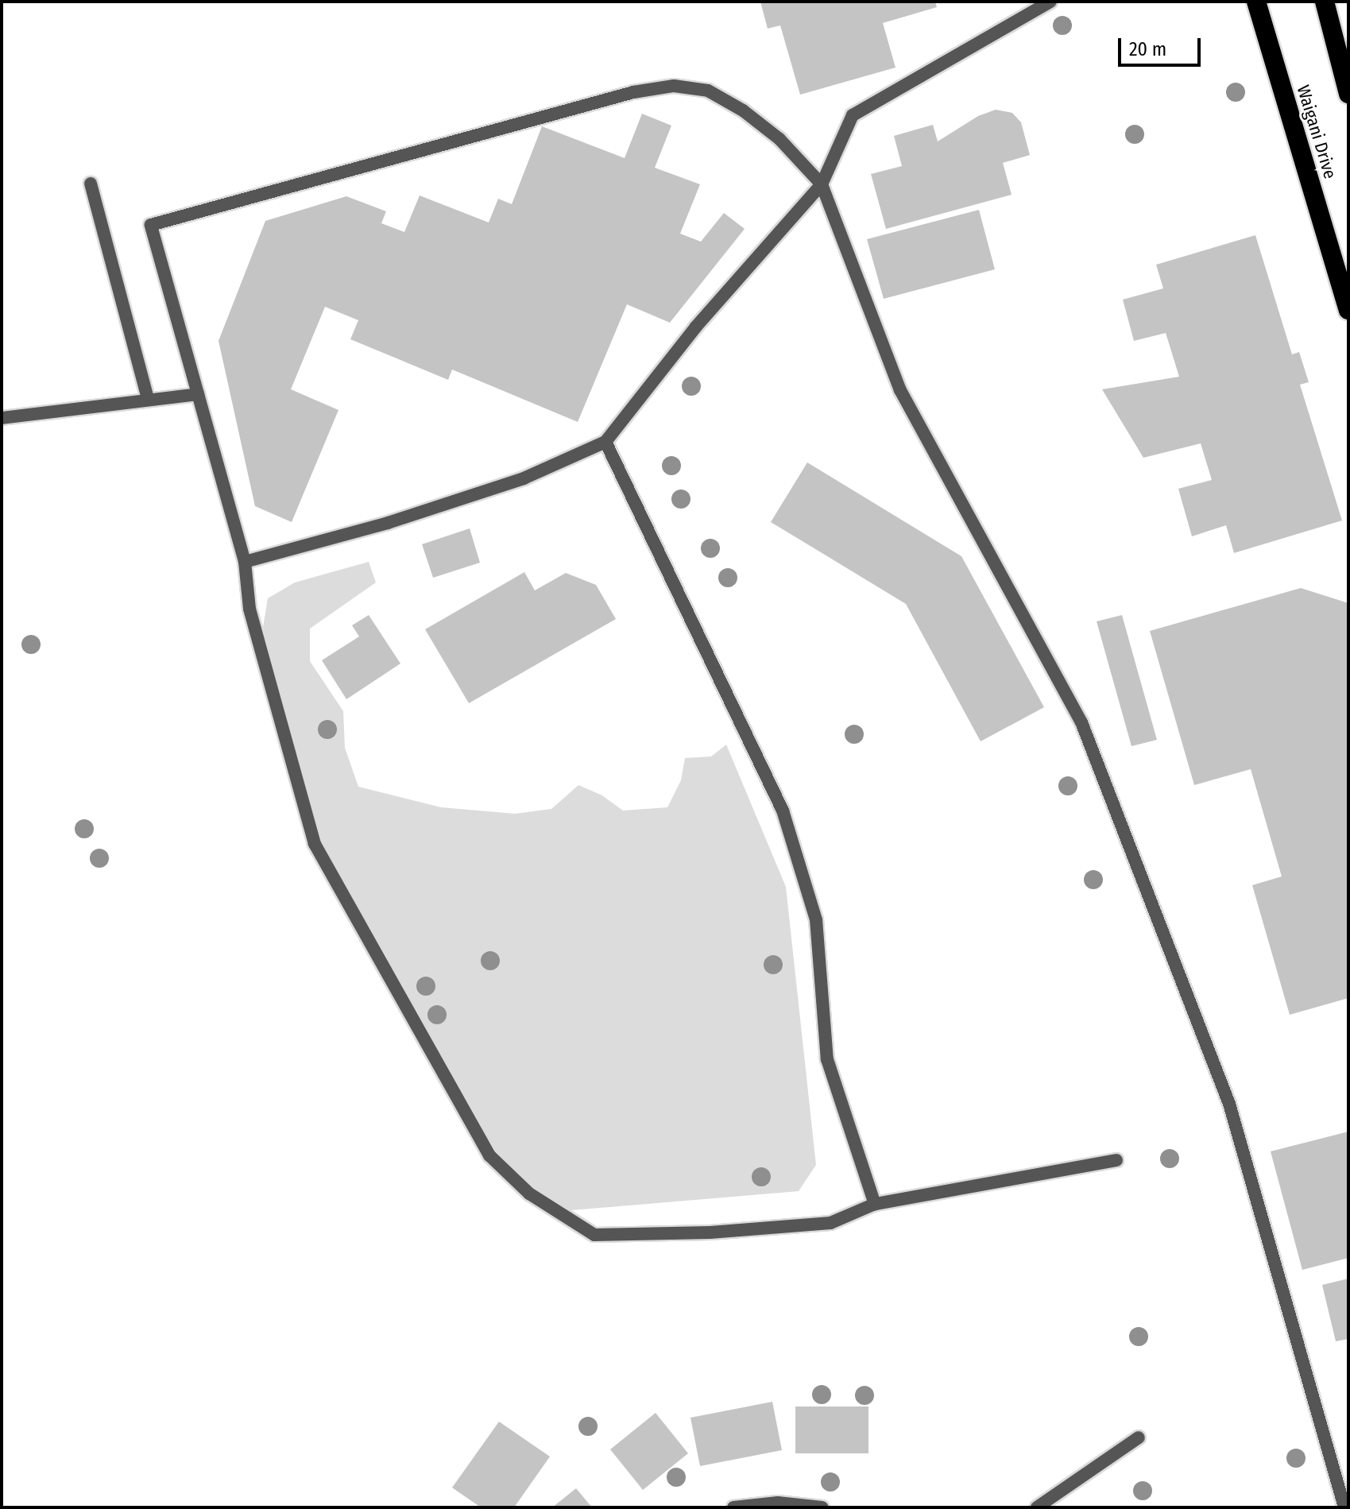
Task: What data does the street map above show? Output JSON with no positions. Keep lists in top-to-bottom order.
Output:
{
  "streets": {
    "highway": ["Waigani Drive"]
  },
  "scale_bar": "20 m"
}
